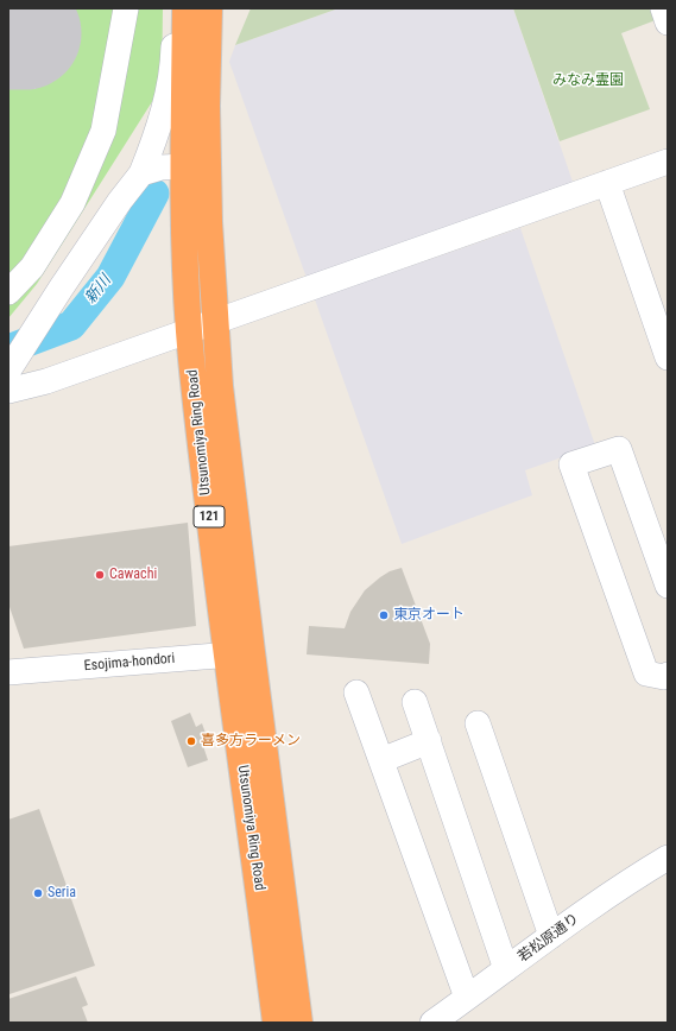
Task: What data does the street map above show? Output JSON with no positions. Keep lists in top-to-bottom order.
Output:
{
  "streets": {
    "highway": ["Utsunomiya Ring Road", "121"],
    "street": ["Esojima-hondori", "若松原通り"]
  },
  "crossings": [
    ["Utsunomiya Ring Road", "Esojima-hondori"]
  ],
  "water": ["新川"],
  "parks": ["みなみ霊園"],
  "places": [
    "Cawachi",
    "東京オート",
    "喜多方ラーメン",
    "Seria"
  ]
}
